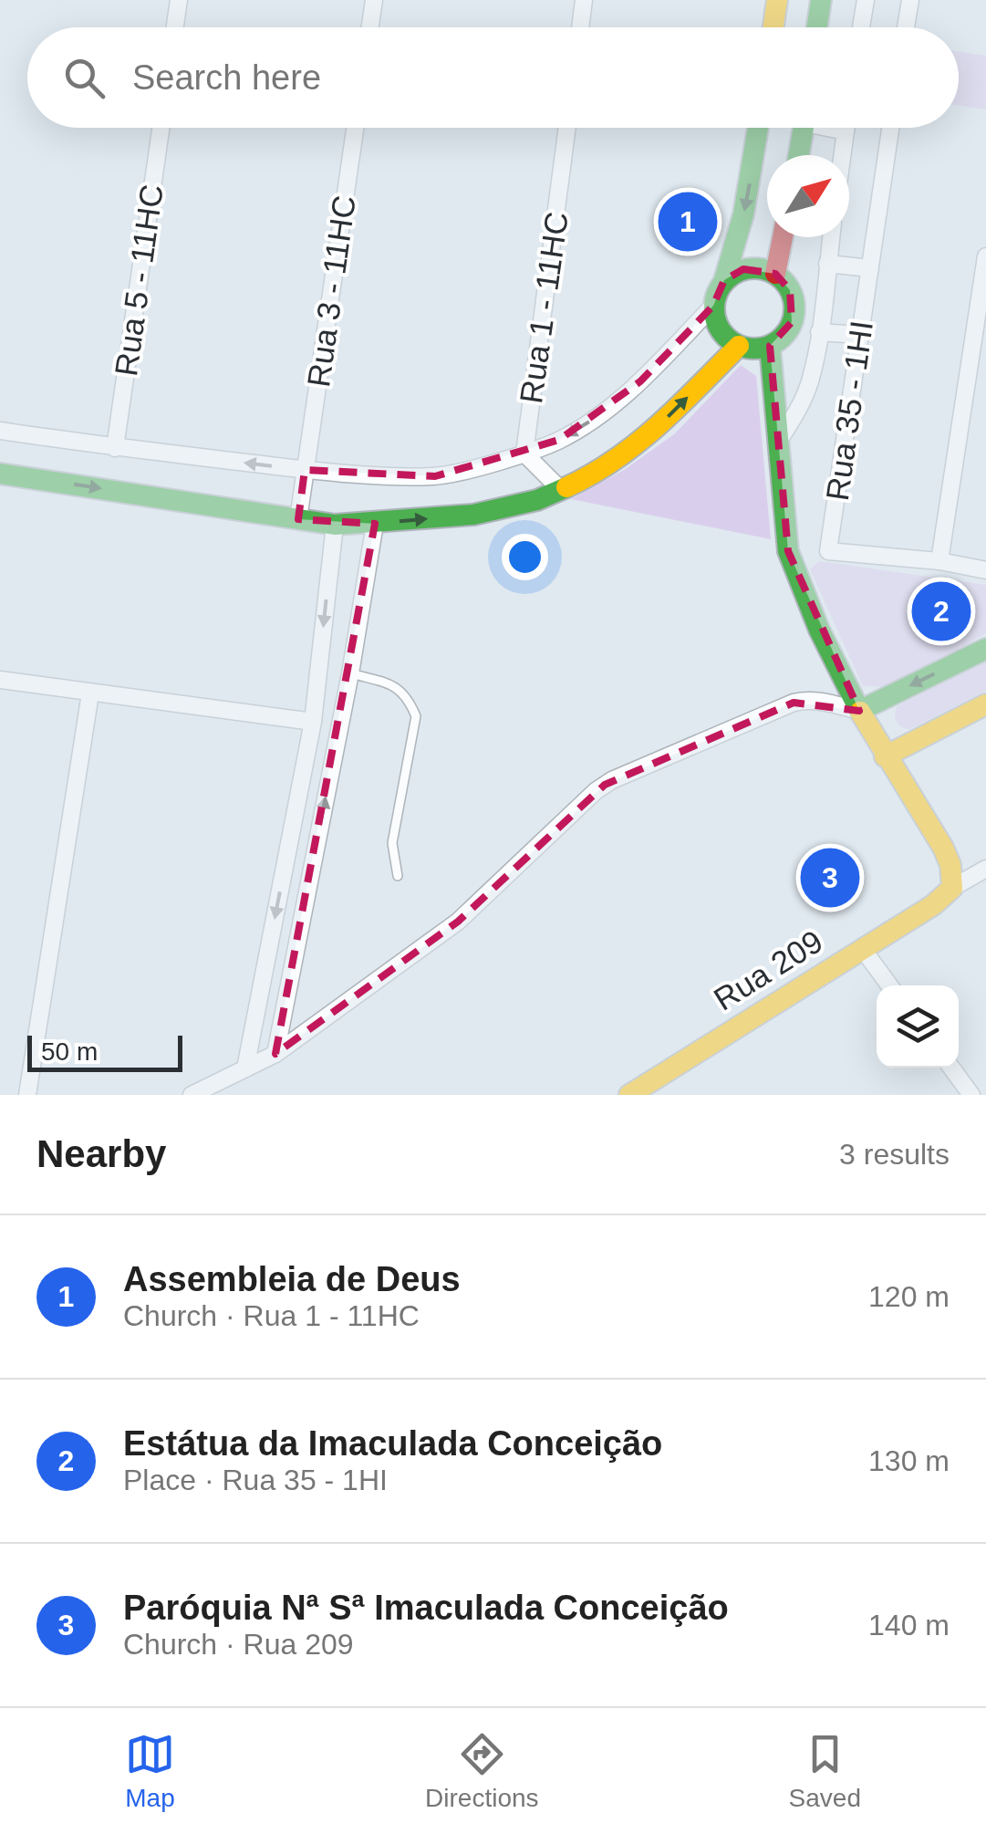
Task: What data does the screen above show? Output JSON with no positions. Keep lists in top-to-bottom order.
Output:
{
  "streets": {
    "street": [
      "Rua 5 - 11HC",
      "Rua 3 - 11HC",
      "Rua 1 - 11HC",
      "Rua 35 - 1HI",
      "Rua 209"
    ]
  },
  "scale_bar": "50 m",
  "north": "top right",
  "page": {
    "search": "Search here",
    "pins": ["1", "2", "3"],
    "scale": "50 m",
    "heading": ["Nearby", "3 results"],
    "list": [
      {
        "mark": "1",
        "name": "Assembleia de Deus",
        "note": "Church · Rua 1 - 11HC",
        "value": "120 m"
      },
      {
        "mark": "2",
        "name": "Estátua da Imaculada Conceição",
        "note": "Place · Rua 35 - 1HI",
        "value": "130 m"
      },
      {
        "mark": "3",
        "name": "Paróquia Nª Sª Imaculada Conceição",
        "note": "Church · Rua 209",
        "value": "140 m"
      }
    ],
    "nav": ["Map", "Directions", "Saved"]
  }
}
